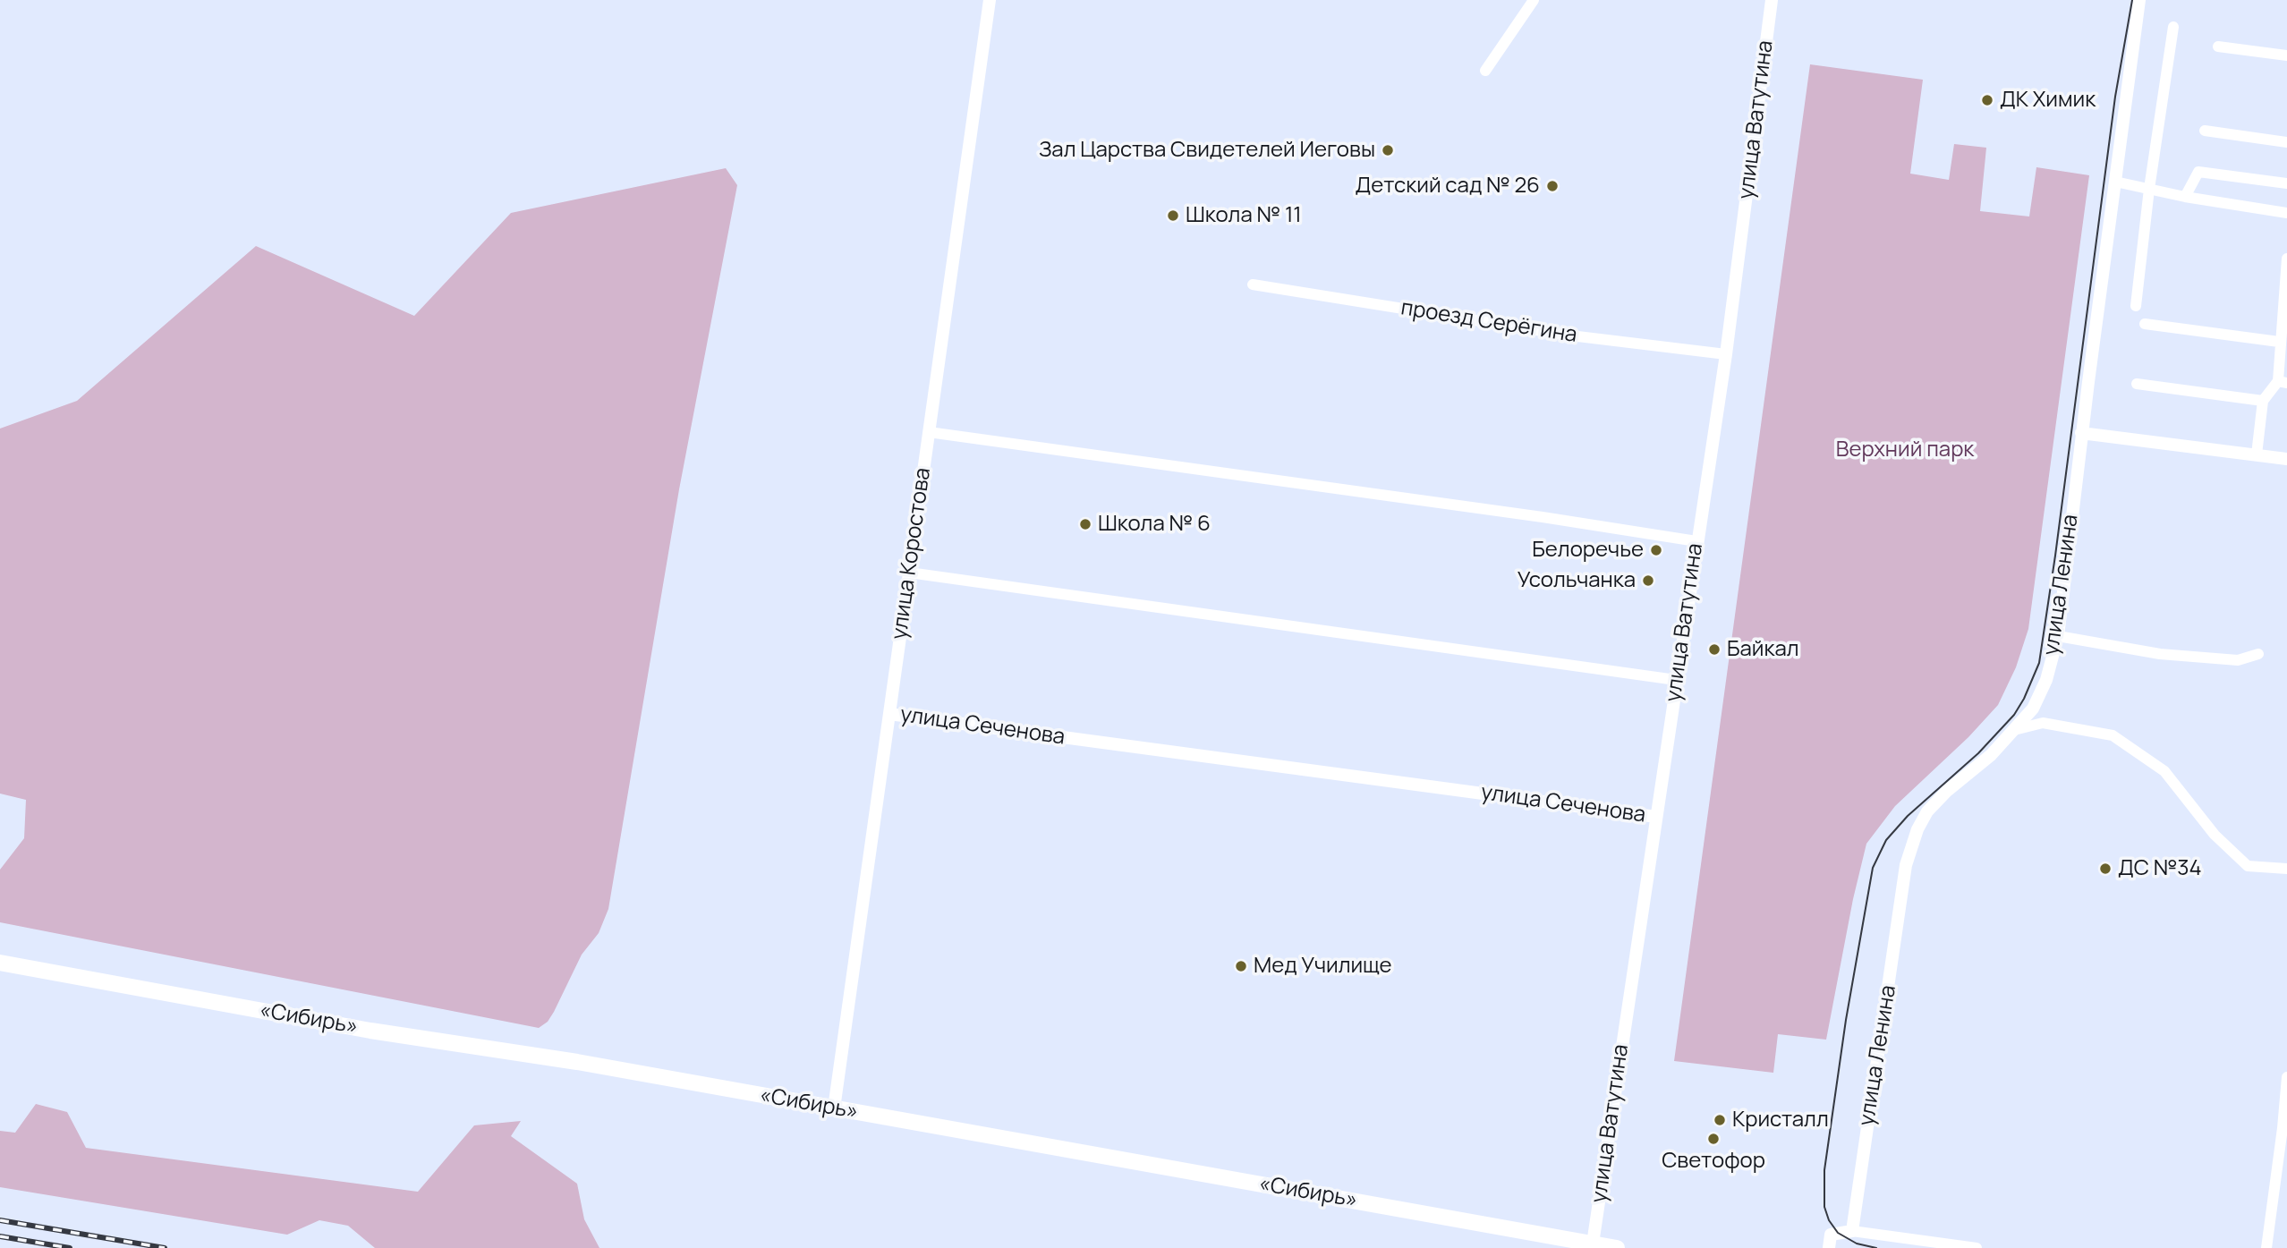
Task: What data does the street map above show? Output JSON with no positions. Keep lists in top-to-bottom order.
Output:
{
  "streets": {
    "main road": ["«Сибирь»"],
    "street": [
      "улица Ватутина",
      "проезд Серёгина",
      "улица Коростова",
      "улица Ленина",
      "улица Сеченова"
    ]
  },
  "crossings": [
    ["улица Ватутина", "проезд Серёгина"],
    ["улица Ватутина", "улица Сеченова"],
    ["улица Ватутина", "«Сибирь»"],
    ["улица Коростова", "улица Сеченова"],
    ["улица Коростова", "«Сибирь»"]
  ],
  "parks": ["Верхний парк"],
  "places": [
    "ДК Химик",
    "Зал Царства Свидетелей Иеговы",
    "Детский сад № 26",
    "Школа № 11",
    "Школа № 6",
    "Белоречье",
    "Усольчанка",
    "Байкал",
    "ДС №34",
    "Мед Училище",
    "Кристалл",
    "Светофор"
  ]
}
